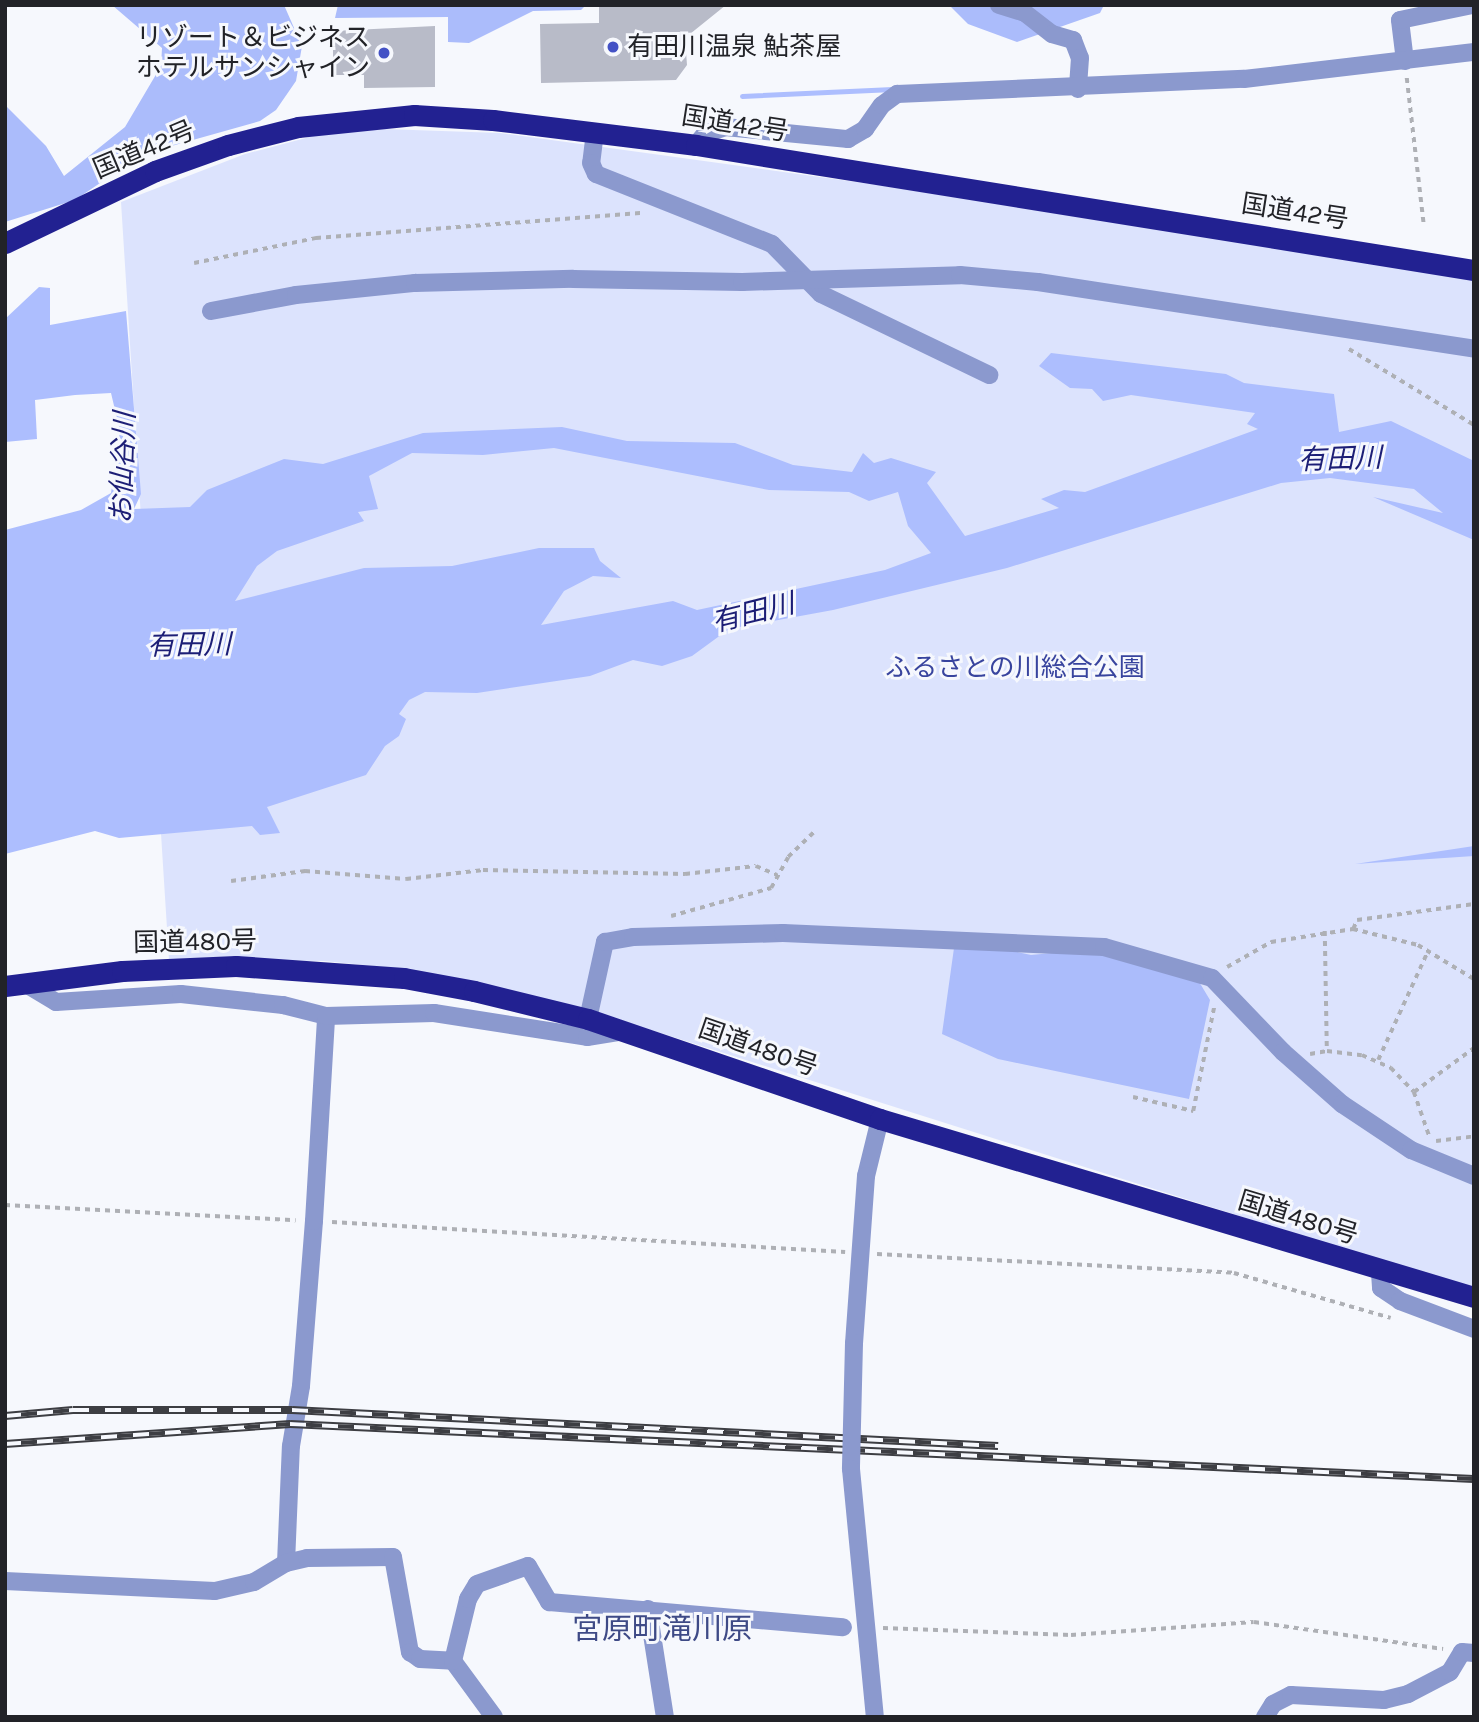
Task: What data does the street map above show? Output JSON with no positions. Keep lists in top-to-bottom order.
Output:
{
  "streets": {
    "highway": ["国道42号", "国道480号"]
  },
  "districts": ["宮原町滝川原"],
  "water": ["有田川", "お仙谷川"],
  "parks": ["ふるさとの川総合公園"],
  "places": ["有田川温泉 鮎茶屋", "リゾート＆ビジネス ホテルサンシャイン"]
}
